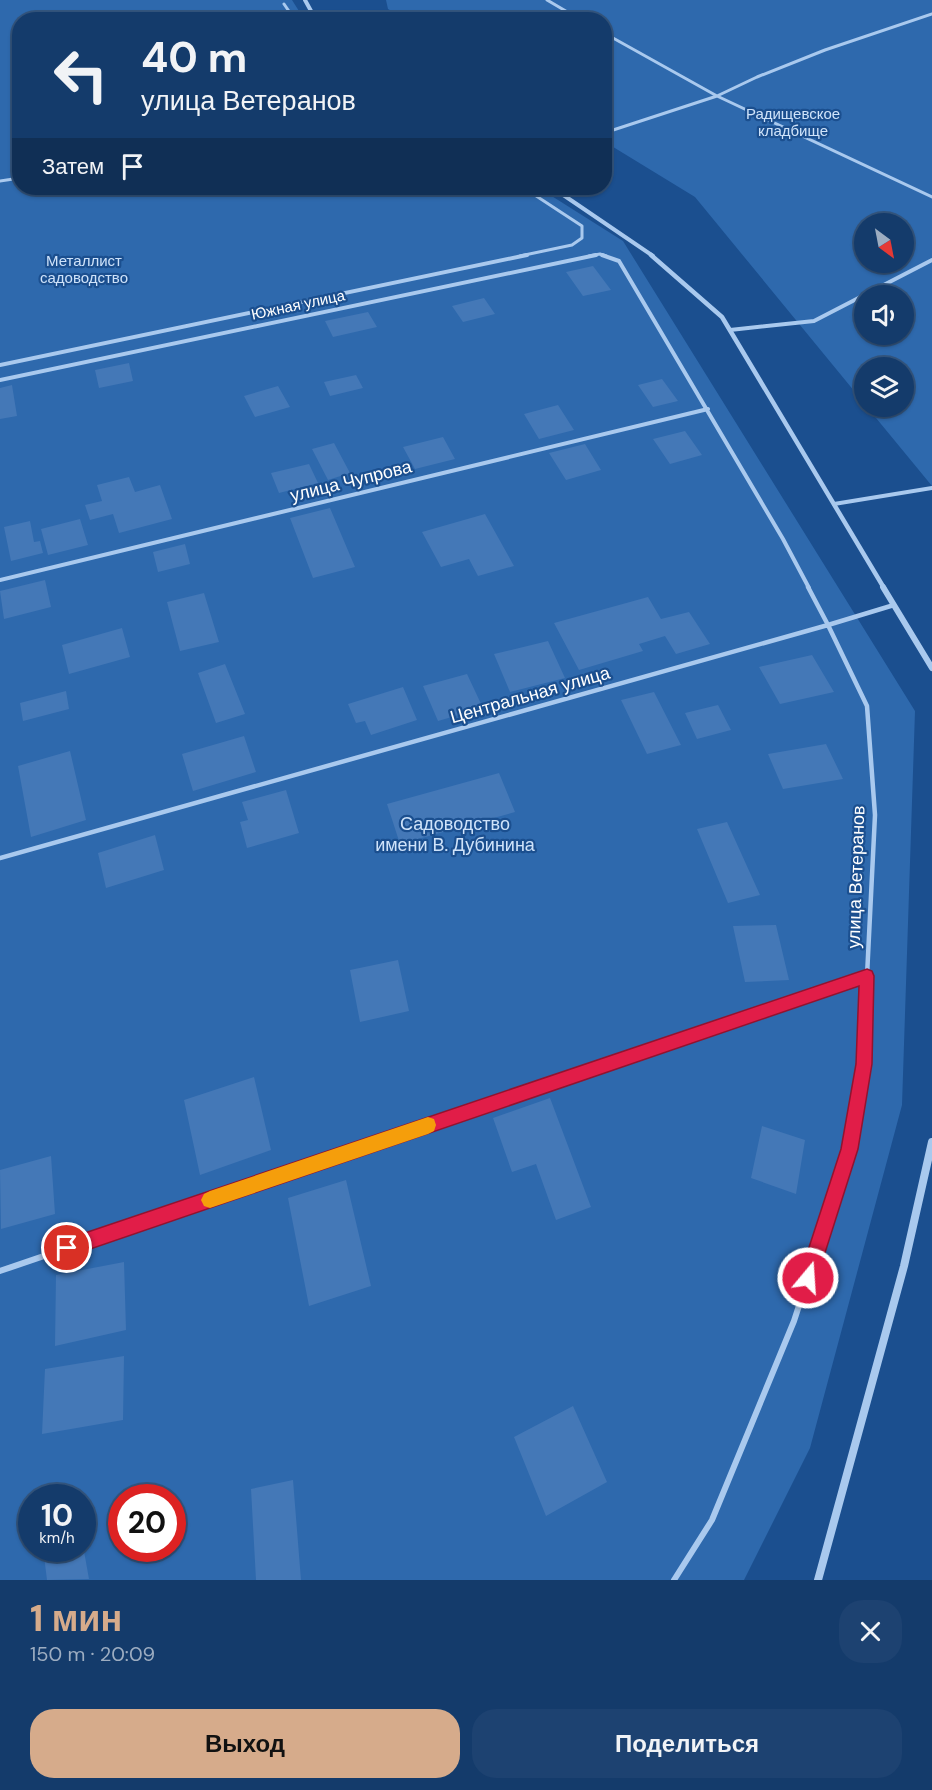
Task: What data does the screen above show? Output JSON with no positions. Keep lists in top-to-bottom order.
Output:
{
  "streets": {
    "lane": [
      "Южная улица",
      "улица Чупрова",
      "Центральная улица",
      "улица Ветеранов"
    ]
  },
  "crossings": [
    ["Южная улица", "улица Чупрова"],
    ["Центральная улица", "улица Ветеранов"]
  ],
  "parks": ["Радищевское кладбище", "Металлист садоводство", "Садоводство имени В. Дубинина"],
  "north": "bottom right",
  "page": {
    "turn": ["40 m", "улица Ветеранов"],
    "then": "Затем",
    "speed": "10 km/h",
    "limit": "20",
    "heading": ["1 мин", "150 m · 20:09"],
    "buttons": ["Выход", "Поделиться"]
  }
}
